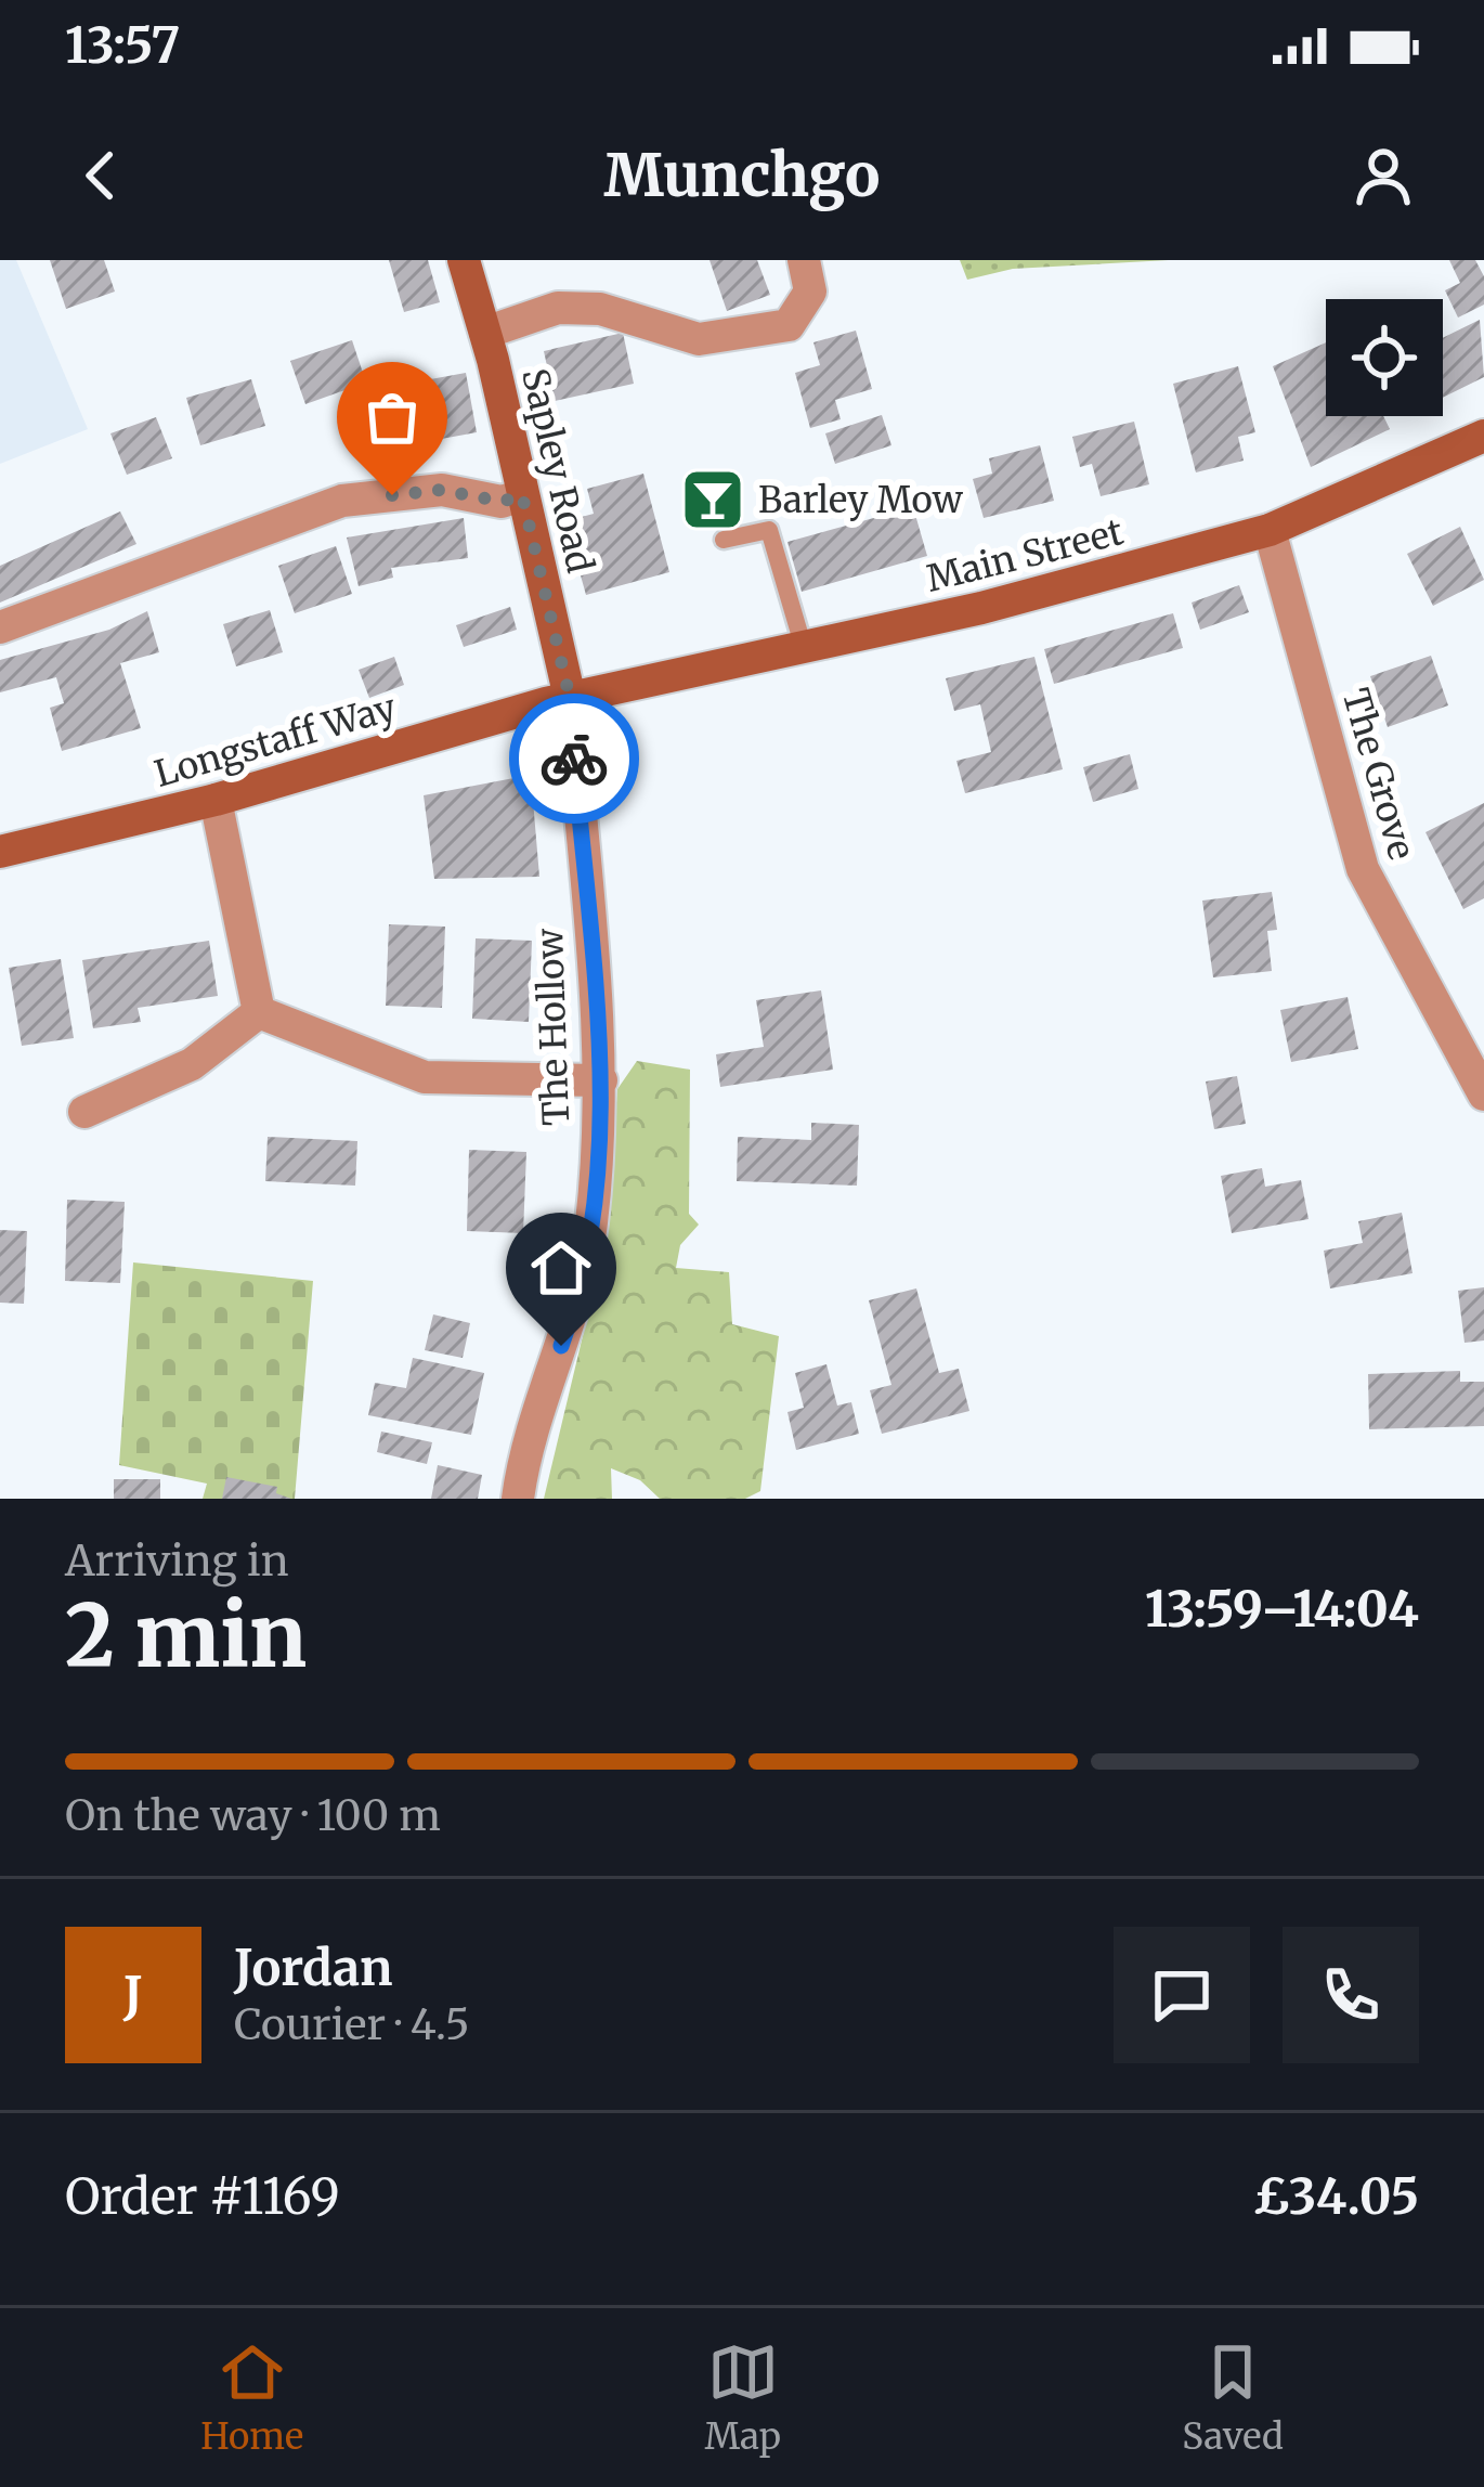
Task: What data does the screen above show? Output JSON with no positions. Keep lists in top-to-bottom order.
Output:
{
  "streets": {
    "main road": ["Sapley Road", "Main Street", "Longstaff Way"],
    "street": ["The Grove", "The Hollow"]
  },
  "crossings": [
    ["Sapley Road", "Main Street"],
    ["Sapley Road", "Longstaff Way"],
    ["Sapley Road", "The Hollow"],
    ["Main Street", "Longstaff Way"],
    ["Main Street", "The Grove"],
    ["Main Street", "The Hollow"],
    ["Longstaff Way", "The Hollow"]
  ],
  "places": {
    "bar": ["Barley Mow"]
  },
  "page": {
    "status": "13:57",
    "header": "Munchgo",
    "heading": ["2 min", "Arriving in", "13:59–14:04"],
    "panel": [
      "Jordan",
      "Courier · 4.5",
      "Order #1169",
      "£34.05"
    ],
    "bar": "On the way · 100 m",
    "round": "J",
    "tabs": ["Home", "Map", "Saved"]
  }
}
